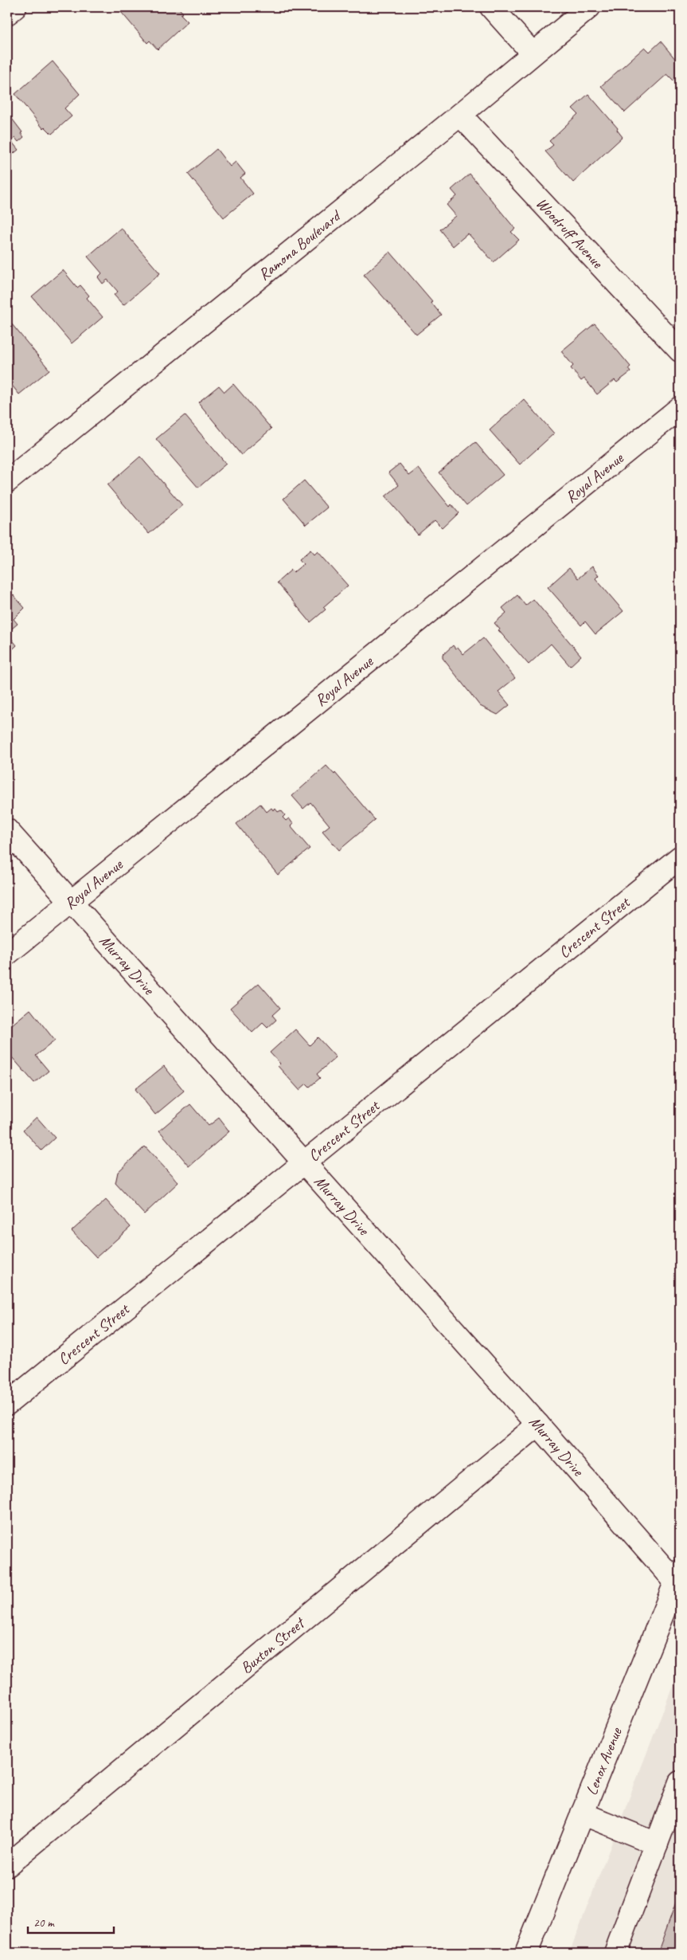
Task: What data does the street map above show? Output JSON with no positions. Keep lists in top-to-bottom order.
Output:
{
  "streets": {
    "street": [
      "Woodruff Avenue",
      "Ramona Boulevard",
      "Royal Avenue",
      "Crescent Street",
      "Murray Drive",
      "Buxton Street",
      "Lenox Avenue"
    ]
  },
  "crossings": [
    ["Woodruff Avenue", "Ramona Boulevard"],
    ["Royal Avenue", "Murray Drive"],
    ["Crescent Street", "Murray Drive"],
    ["Murray Drive", "Buxton Street"],
    ["Murray Drive", "Lenox Avenue"]
  ],
  "scale_bar": "20 m"
}
